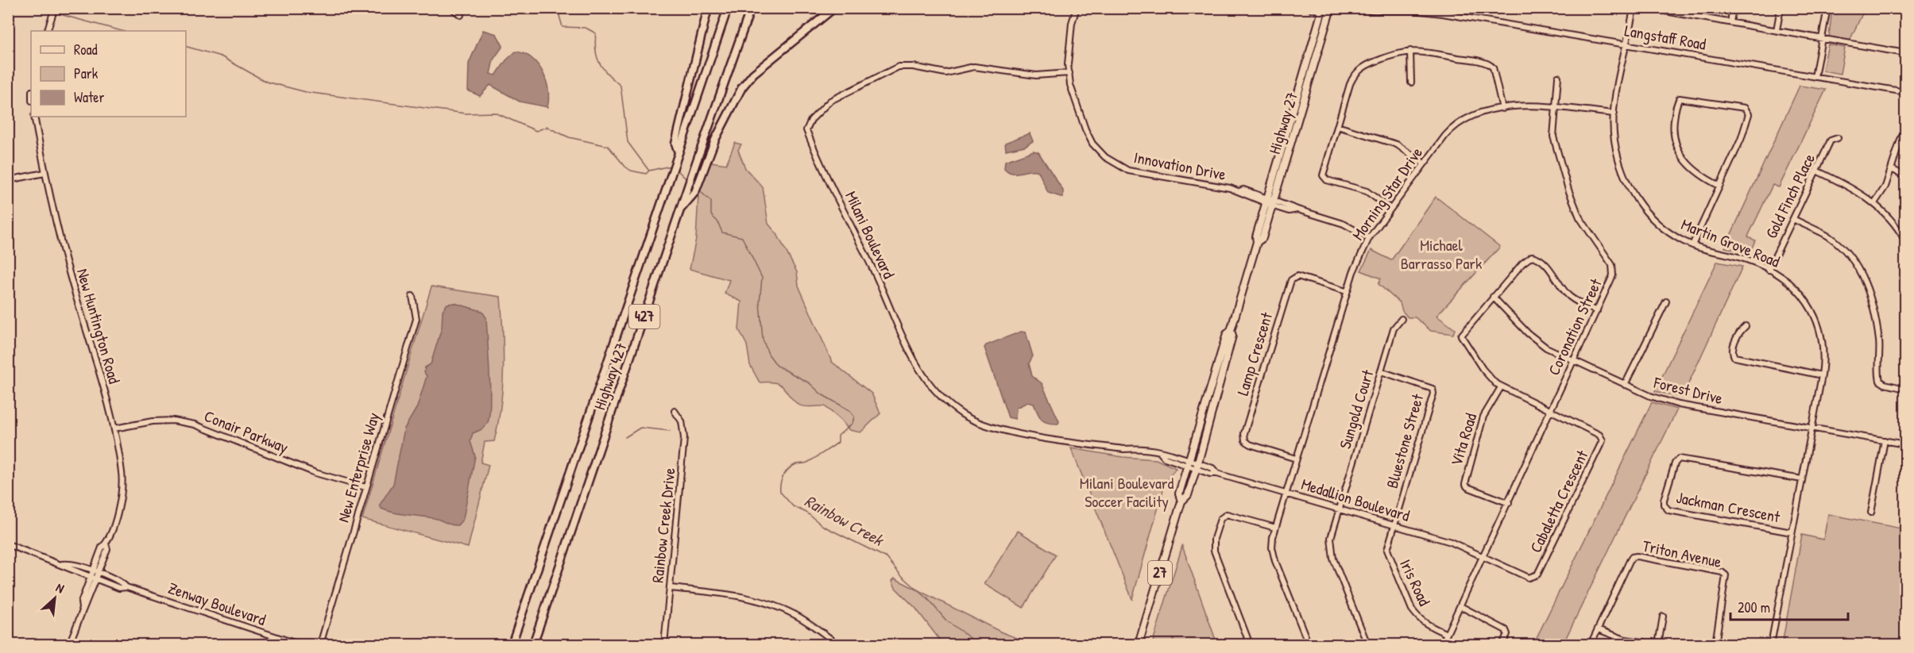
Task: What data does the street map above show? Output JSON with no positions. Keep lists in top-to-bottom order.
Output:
{
  "streets": {
    "highway": ["427", "Highway 427"],
    "main road": ["Langstaff Road", "Highway 27", "27"],
    "street": [
      "Innovation Drive",
      "Morning Star Drive",
      "Gold Finch Place",
      "Milani Boulevard",
      "Martin Grove Road",
      "New Huntington Road",
      "Coronation Street",
      "Lamp Crescent",
      "Forest Drive",
      "Sungold Court",
      "Conair Parkway",
      "Vita Road",
      "Bluestone Street",
      "New Enterprise Way",
      "Medallion Boulevard",
      "Cabaletta Crescent",
      "Jackman Crescent",
      "Rainbow Creek Drive",
      "Triton Avenue",
      "Iris Road",
      "Zenway Boulevard"
    ]
  },
  "crossings": [
    ["Langstaff Road", "Highway 27"],
    ["Langstaff Road", "Martin Grove Road"],
    ["Highway 27", "Innovation Drive"],
    ["Highway 27", "Milani Boulevard"],
    ["Highway 27", "Medallion Boulevard"],
    ["Innovation Drive", "Morning Star Drive"],
    ["Innovation Drive", "Milani Boulevard"],
    ["Morning Star Drive", "Martin Grove Road"],
    ["Morning Star Drive", "Coronation Street"],
    ["Morning Star Drive", "Lamp Crescent"],
    ["Morning Star Drive", "Medallion Boulevard"],
    ["Gold Finch Place", "Martin Grove Road"],
    ["Milani Boulevard", "Medallion Boulevard"],
    ["Martin Grove Road", "Forest Drive"],
    ["Martin Grove Road", "Jackman Crescent"],
    ["New Huntington Road", "Conair Parkway"],
    ["New Huntington Road", "Zenway Boulevard"],
    ["Coronation Street", "Forest Drive"],
    ["Coronation Street", "Vita Road"],
    ["Coronation Street", "Medallion Boulevard"],
    ["Coronation Street", "Cabaletta Crescent"],
    ["Coronation Street", "Iris Road"],
    ["Sungold Court", "Bluestone Street"],
    ["Sungold Court", "Medallion Boulevard"],
    ["Conair Parkway", "New Enterprise Way"],
    ["Bluestone Street", "Medallion Boulevard"],
    ["Bluestone Street", "Iris Road"],
    ["Medallion Boulevard", "Cabaletta Crescent"],
    ["Medallion Boulevard", "Iris Road"]
  ],
  "water": ["Rainbow Creek"],
  "parks": ["Michael Barrasso Park", "Milani Boulevard Soccer Facility"],
  "legend": ["Road", "Park", "Water"],
  "scale_bar": "200 m",
  "north": "top right"
}
